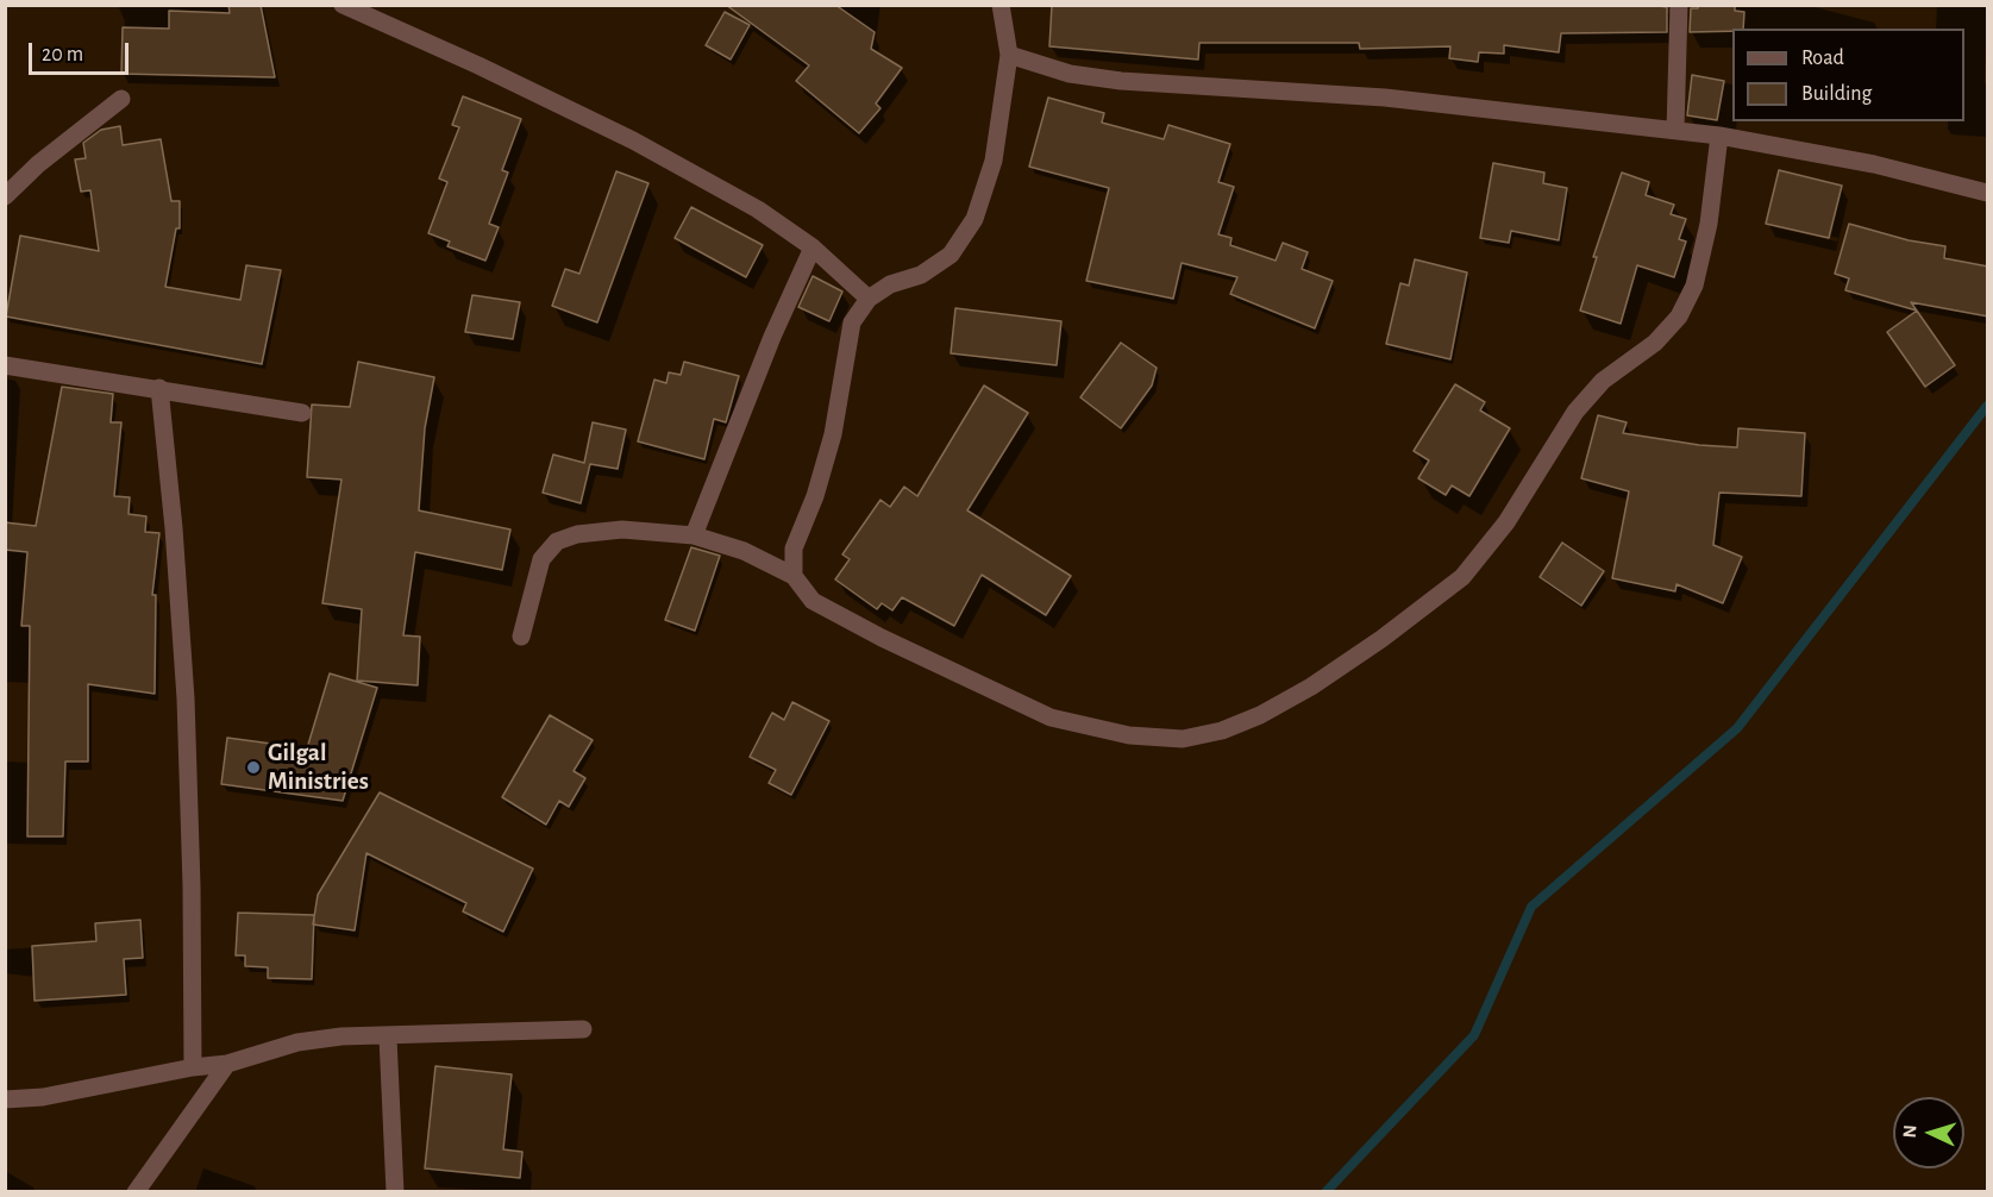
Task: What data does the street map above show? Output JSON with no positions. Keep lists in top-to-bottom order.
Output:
{
  "places": ["Gilgal Ministries"],
  "legend": ["Road", "Building"],
  "scale_bar": "20 m",
  "north": "left"
}
